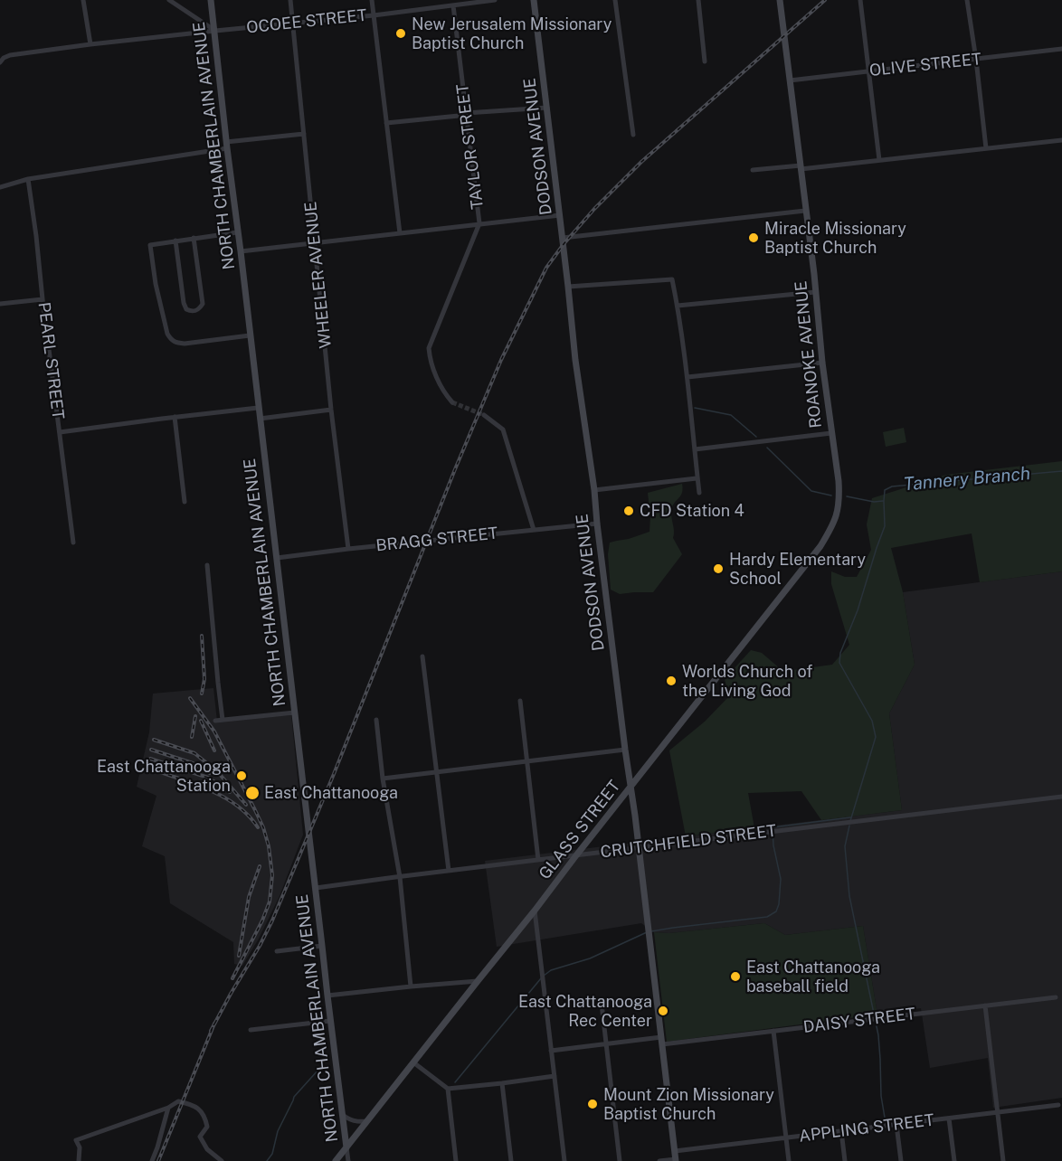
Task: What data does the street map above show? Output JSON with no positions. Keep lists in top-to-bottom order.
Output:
{
  "streets": {
    "street": [
      "OCOEE STREET",
      "OLIVE STREET",
      "NORTH CHAMBERLAIN AVENUE",
      "TAYLOR STREET",
      "DODSON AVENUE",
      "WHEELER AVENUE",
      "ROANOKE AVENUE",
      "PEARL STREET",
      "BRAGG STREET",
      "GLASS STREET",
      "CRUTCHFIELD STREET",
      "DAISY STREET",
      "APPLING STREET"
    ]
  },
  "crossings": [
    ["OCOEE STREET", "NORTH CHAMBERLAIN AVENUE"],
    ["OCOEE STREET", "TAYLOR STREET"],
    ["OCOEE STREET", "WHEELER AVENUE"],
    ["OLIVE STREET", "ROANOKE AVENUE"],
    ["NORTH CHAMBERLAIN AVENUE", "BRAGG STREET"],
    ["NORTH CHAMBERLAIN AVENUE", "GLASS STREET"],
    ["NORTH CHAMBERLAIN AVENUE", "CRUTCHFIELD STREET"],
    ["DODSON AVENUE", "BRAGG STREET"],
    ["DODSON AVENUE", "GLASS STREET"],
    ["DODSON AVENUE", "CRUTCHFIELD STREET"],
    ["DODSON AVENUE", "DAISY STREET"],
    ["DODSON AVENUE", "APPLING STREET"],
    ["WHEELER AVENUE", "BRAGG STREET"],
    ["ROANOKE AVENUE", "GLASS STREET"],
    ["GLASS STREET", "CRUTCHFIELD STREET"]
  ],
  "water": ["Tannery Branch"],
  "places": [
    "New Jerusalem Missionary Baptist Church",
    "Miracle Missionary Baptist Church",
    "CFD Station 4",
    "Hardy Elementary School",
    "Worlds Church of the Living God",
    "East Chattanooga Station",
    "East Chattanooga",
    "East Chattanooga baseball field",
    "East Chattanooga Rec Center",
    "Mount Zion Missionary Baptist Church"
  ]
}
